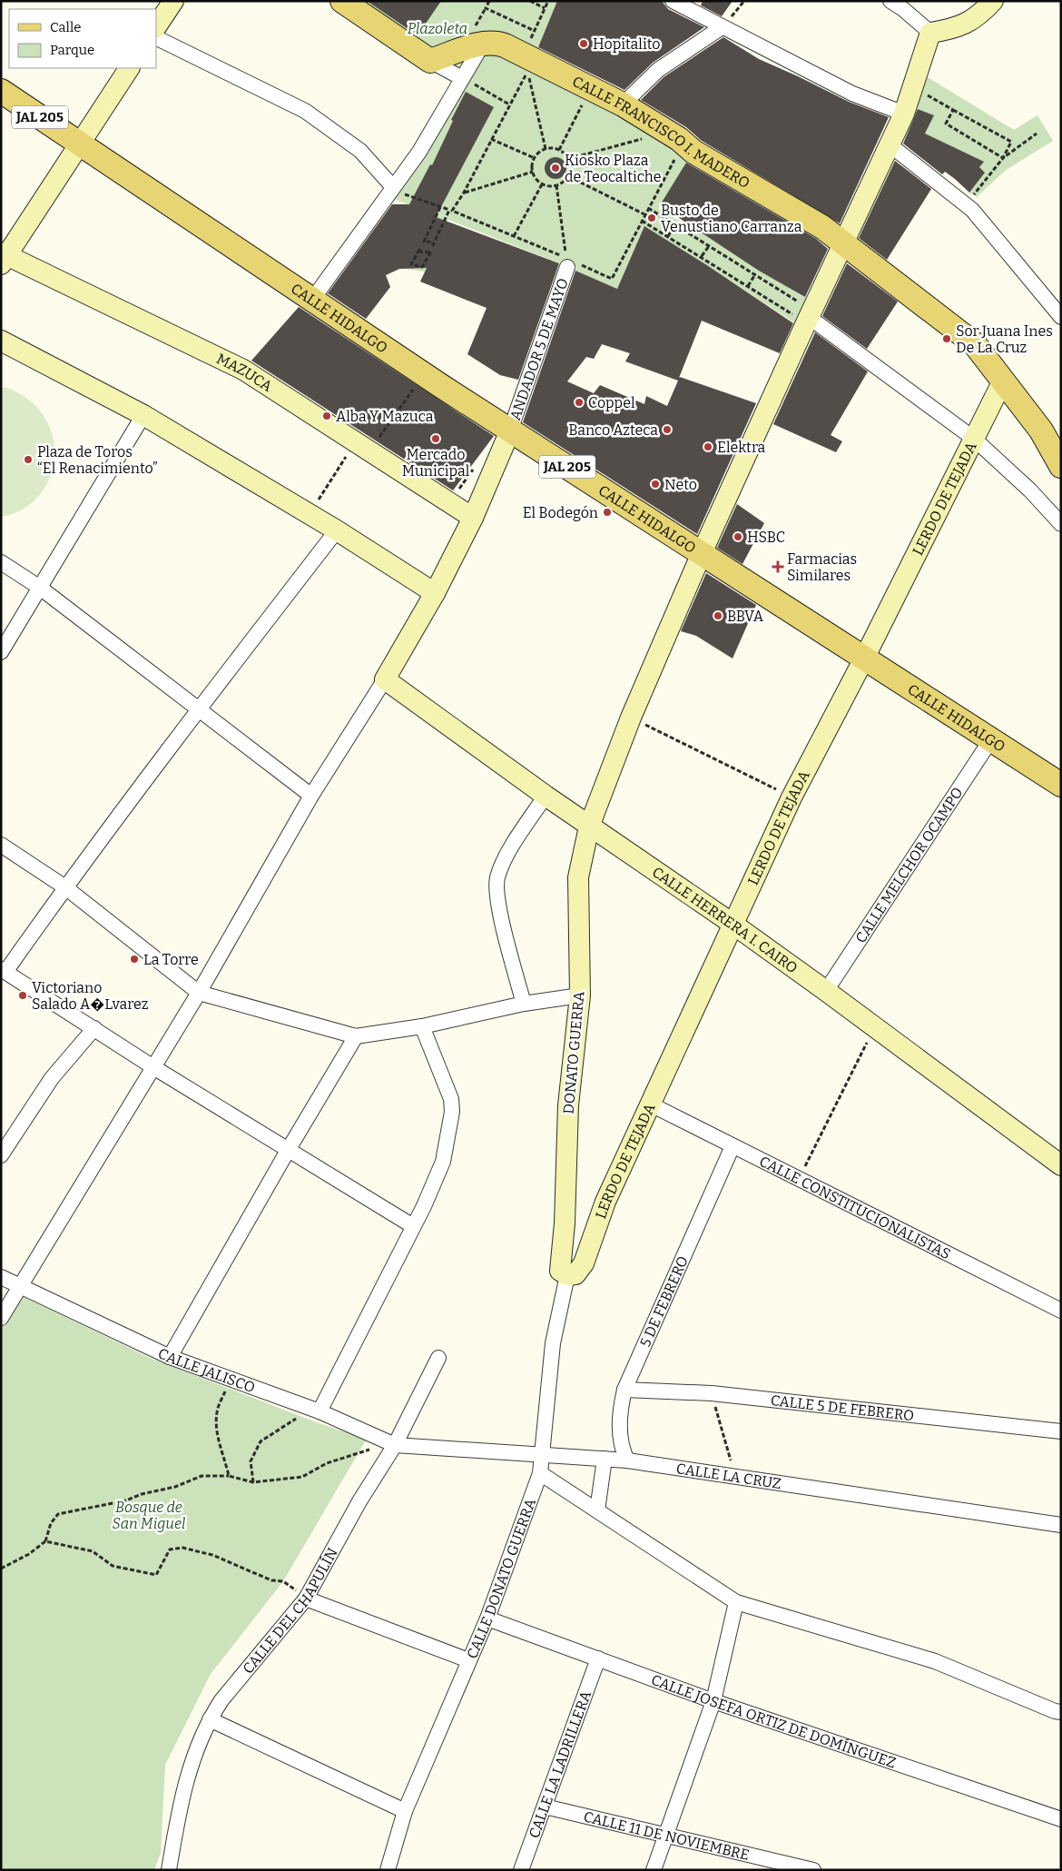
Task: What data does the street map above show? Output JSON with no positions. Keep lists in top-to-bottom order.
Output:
{
  "streets": {
    "main road": ["JAL 205", "CALLE FRANCISCO I. MADERO", "CALLE HIDALGO"],
    "street": [
      "ANDADOR 5 DE MAYO",
      "MAZUCA",
      "LERDO DE TEJADA",
      "CALLE MELCHOR OCAMPO",
      "CALLE HERRERA I. CAIRO",
      "DONATO GUERRA",
      "CALLE CONSTITUCIONALISTAS",
      "5 DE FEBRERO",
      "CALLE JALISCO",
      "CALLE 5 DE FEBRERO",
      "CALLE LA CRUZ",
      "CALLE DONATO GUERRA",
      "CALLE DEL CHAPULÍN",
      "CALLE JOSEFA ORTIZ DE DOMÍNGUEZ",
      "CALLE LA LADRILLERA",
      "CALLE 11 DE NOVIEMBRE"
    ]
  },
  "crossings": [
    ["JAL 205", "CALLE HIDALGO"],
    ["CALLE FRANCISCO I. MADERO", "LERDO DE TEJADA"],
    ["CALLE FRANCISCO I. MADERO", "DONATO GUERRA"],
    ["CALLE HIDALGO", "ANDADOR 5 DE MAYO"],
    ["CALLE HIDALGO", "LERDO DE TEJADA"],
    ["CALLE HIDALGO", "CALLE MELCHOR OCAMPO"],
    ["CALLE HIDALGO", "DONATO GUERRA"],
    ["LERDO DE TEJADA", "CALLE HERRERA I. CAIRO"],
    ["LERDO DE TEJADA", "DONATO GUERRA"],
    ["LERDO DE TEJADA", "CALLE CONSTITUCIONALISTAS"],
    ["LERDO DE TEJADA", "CALLE DONATO GUERRA"],
    ["CALLE MELCHOR OCAMPO", "CALLE HERRERA I. CAIRO"],
    ["CALLE HERRERA I. CAIRO", "DONATO GUERRA"],
    ["DONATO GUERRA", "CALLE DONATO GUERRA"],
    ["CALLE CONSTITUCIONALISTAS", "5 DE FEBRERO"],
    ["5 DE FEBRERO", "CALLE 5 DE FEBRERO"],
    ["5 DE FEBRERO", "CALLE LA CRUZ"],
    ["CALLE JALISCO", "CALLE LA CRUZ"],
    ["CALLE JALISCO", "CALLE DEL CHAPULÍN"],
    ["CALLE LA CRUZ", "CALLE DONATO GUERRA"],
    ["CALLE LA CRUZ", "CALLE DEL CHAPULÍN"],
    ["CALLE DONATO GUERRA", "CALLE JOSEFA ORTIZ DE DOMÍNGUEZ"],
    ["CALLE JOSEFA ORTIZ DE DOMÍNGUEZ", "CALLE LA LADRILLERA"],
    ["CALLE LA LADRILLERA", "CALLE 11 DE NOVIEMBRE"]
  ],
  "parks": ["Plazoleta", "Bosque de San Miguel"],
  "places": {
    "other": [
      "Hopitalito",
      "Kiosko Plaza de Teocaltiche",
      "Busto de Venustiano Carranza",
      "Sor Juana Ines De La Cruz",
      "Coppel",
      "Alba Y Mazuca",
      "Banco Azteca",
      "Mercado Municipal",
      "Elektra",
      "Plaza de Toros “El Renacimiento”",
      "Neto",
      "El Bodegón",
      "HSBC",
      "BBVA",
      "La Torre",
      "Victoriano Salado A�Lvarez"
    ],
    "health": ["Farmacias Similares"]
  },
  "legend": ["Calle", "Parque"]
}
